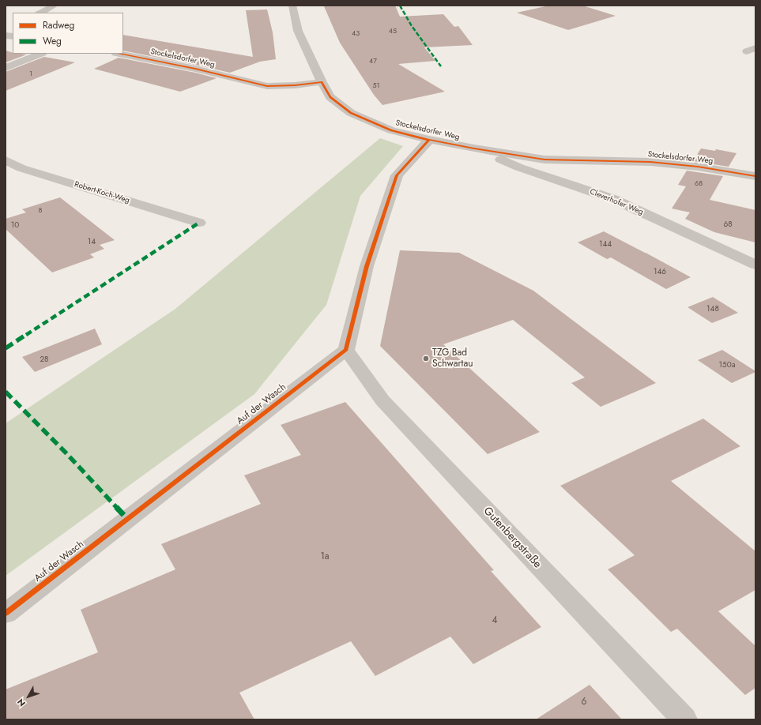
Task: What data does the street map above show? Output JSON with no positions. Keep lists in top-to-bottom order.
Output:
{
  "streets": {
    "street": [
      "Stockelsdorfer Weg",
      "Robert-Koch-Weg",
      "Cleverhofer Weg",
      "Auf der Wasch",
      "Gutenbergstraße"
    ]
  },
  "crossings": [
    ["Stockelsdorfer Weg", "Cleverhofer Weg"],
    ["Auf der Wasch", "Gutenbergstraße"]
  ],
  "places": ["TZG Bad Schwartau"],
  "house_numbers": [
    "45",
    "43",
    "47",
    "1",
    "51",
    "68",
    "8",
    "68",
    "10",
    "14",
    "144",
    "146",
    "148",
    "28",
    "150a",
    "1a",
    "4",
    "6"
  ],
  "legend": ["Radweg", "Weg"],
  "north": "bottom left"
}
